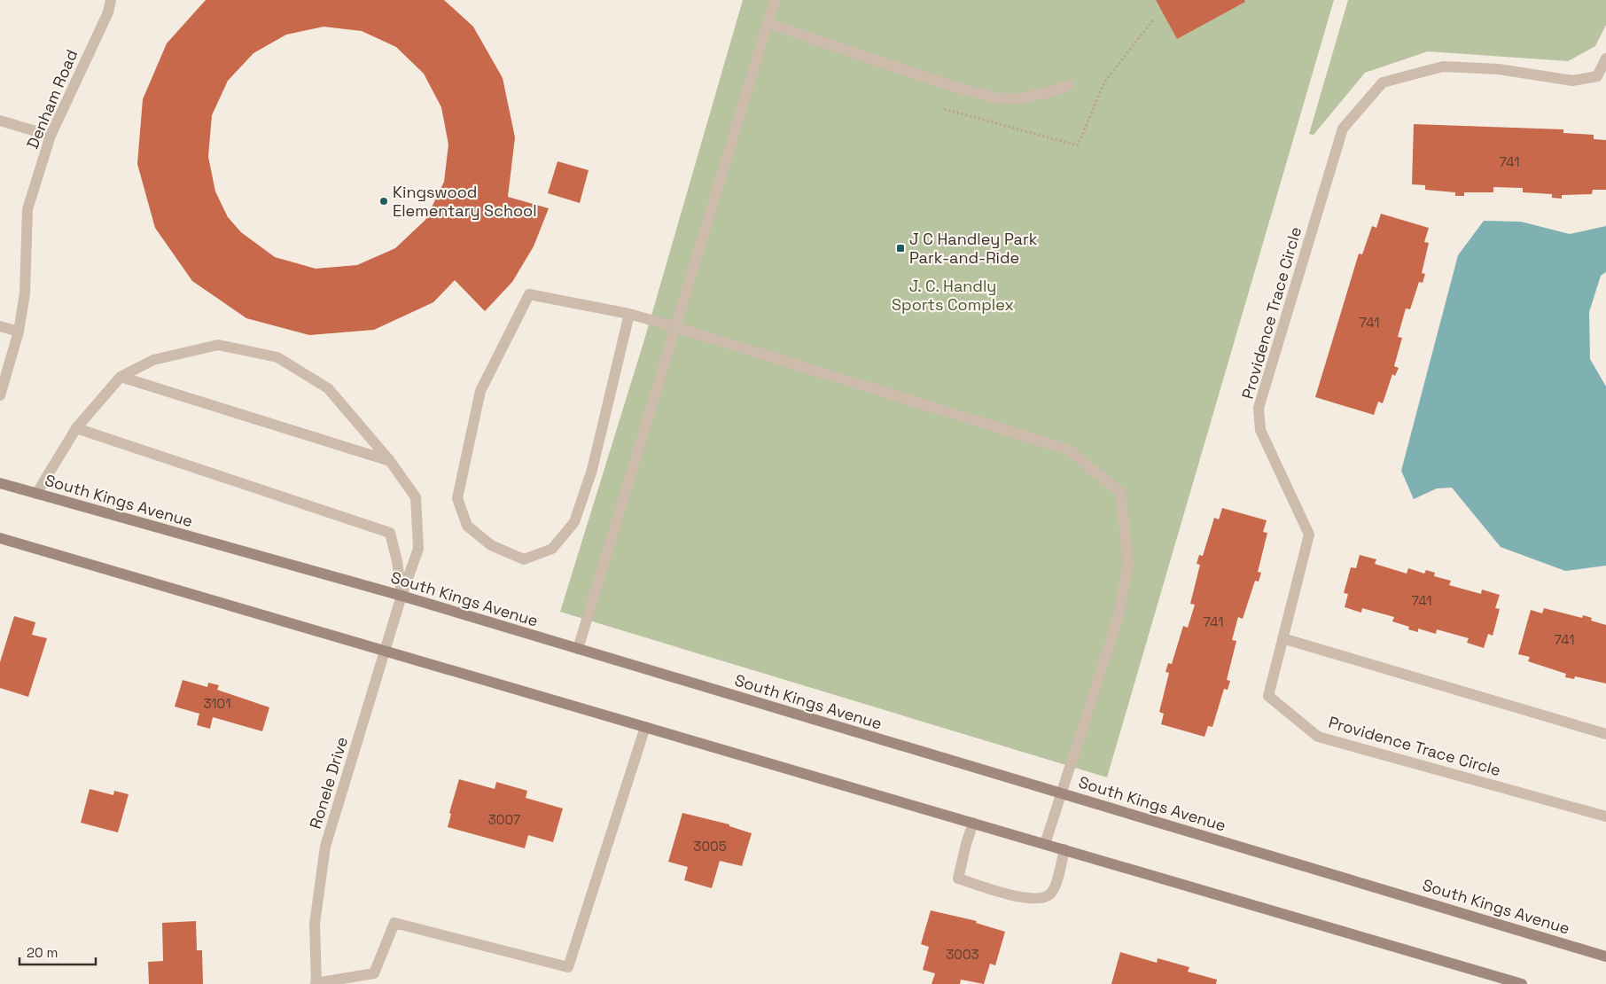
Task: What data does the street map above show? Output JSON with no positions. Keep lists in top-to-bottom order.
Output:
{
  "streets": {
    "main road": ["South Kings Avenue"],
    "street": ["Denham Road", "Providence Trace Circle", "Ronele Drive"]
  },
  "crossings": [
    ["South Kings Avenue", "Ronele Drive"]
  ],
  "parks": ["J. C. Handly Sports Complex"],
  "places": {
    "other": ["Kingswood Elementary School"],
    "transit": ["J C Handley Park Park-and-Ride"]
  },
  "house_numbers": [
    "741",
    "741",
    "741",
    "741",
    "741",
    "3101",
    "3007",
    "3005",
    "3003"
  ],
  "scale_bar": "20 m"
}
